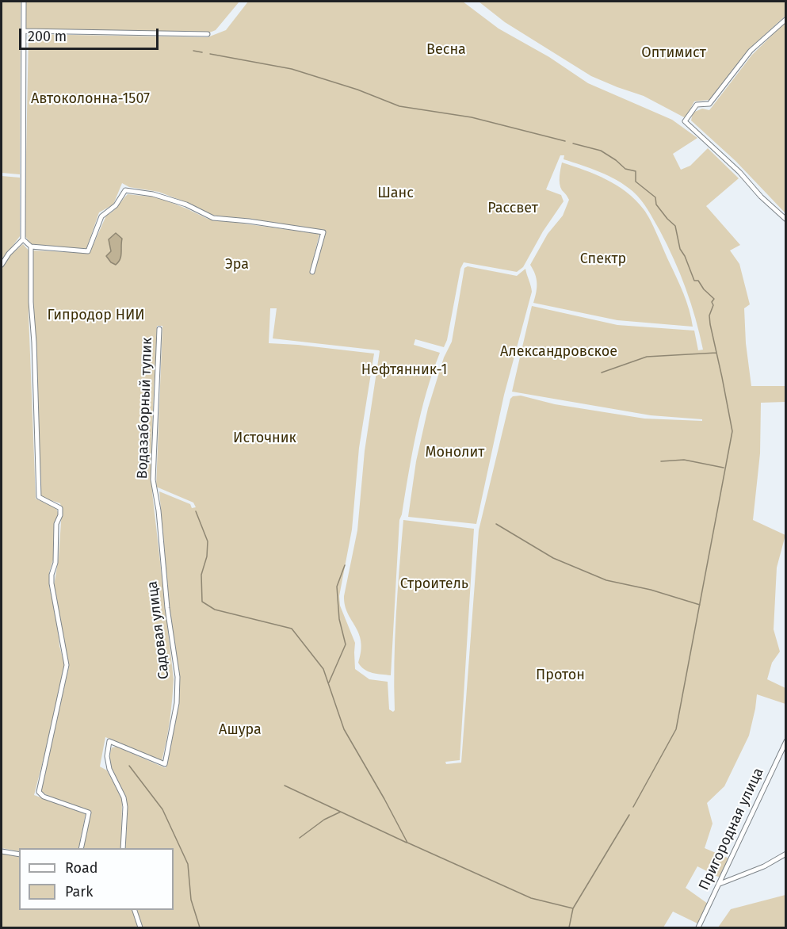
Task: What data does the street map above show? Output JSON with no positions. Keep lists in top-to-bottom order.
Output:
{
  "streets": {
    "street": ["Водазаборный тупик", "Садовая улица", "Пригородная улица"]
  },
  "crossings": [
    ["Водазаборный тупик", "Садовая улица"]
  ],
  "parks": [
    "Весна",
    "Оптимист",
    "Автоколонна-1507",
    "Шанс",
    "Рассвет",
    "Спектр",
    "Эра",
    "Гипродор НИИ",
    "Александровское",
    "Нефтянник-1",
    "Источник",
    "Монолит",
    "Строитель",
    "Протон",
    "Ашура"
  ],
  "legend": ["Road", "Park"],
  "scale_bar": "200 m"
}
